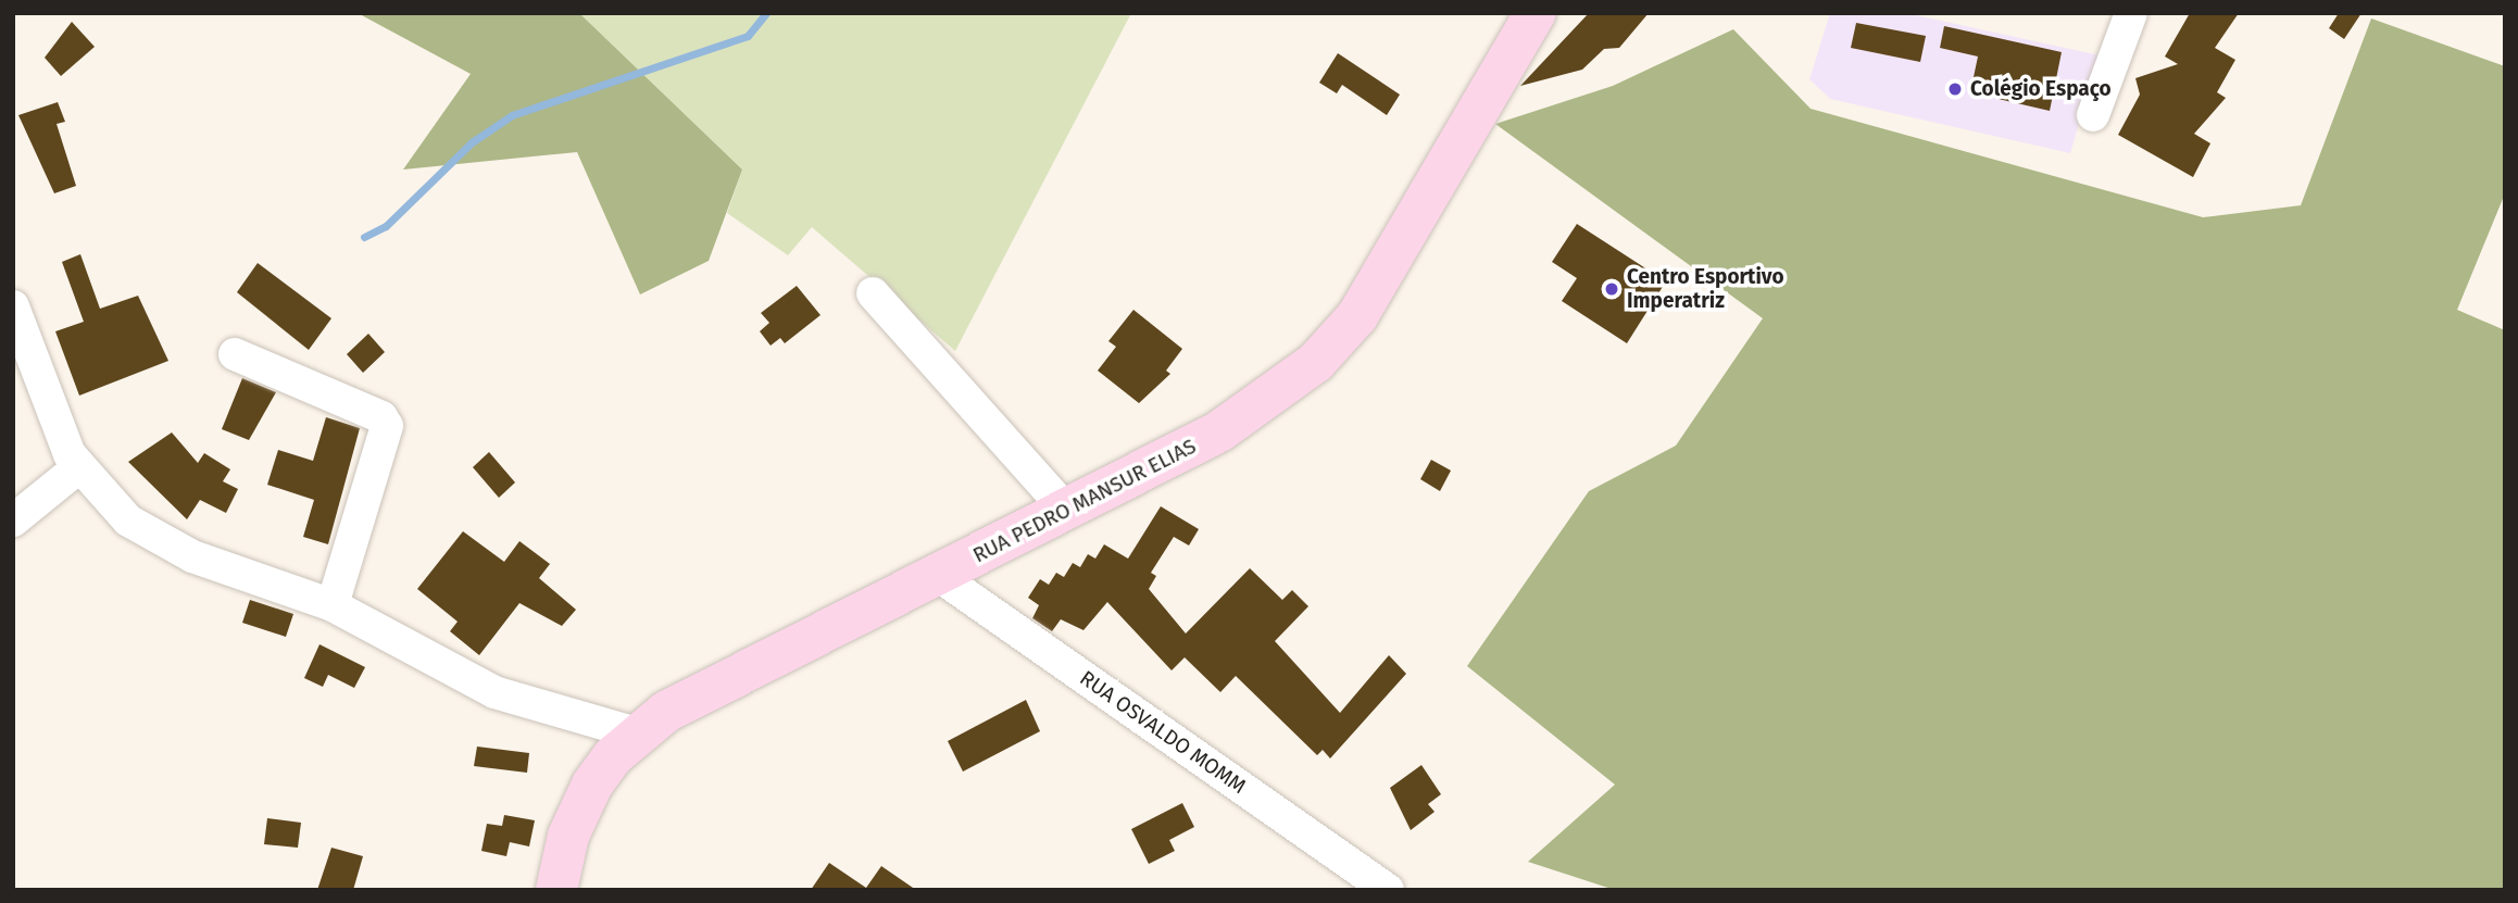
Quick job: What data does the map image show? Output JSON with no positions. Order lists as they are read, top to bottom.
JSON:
{
  "streets": {
    "main road": ["RUA PEDRO MANSUR ELIAS"],
    "street": ["RUA OSVALDO MOMM"]
  },
  "crossings": [
    ["RUA PEDRO MANSUR ELIAS", "RUA OSVALDO MOMM"]
  ],
  "places": ["Colégio Espaço", "Centro Esportivo Imperatriz"]
}
